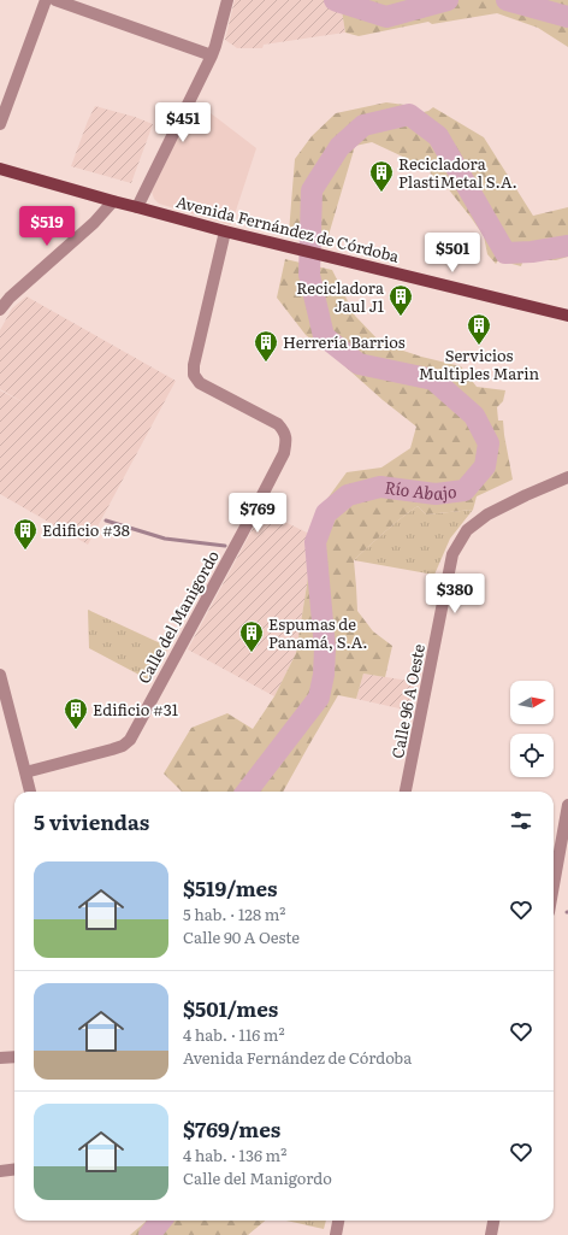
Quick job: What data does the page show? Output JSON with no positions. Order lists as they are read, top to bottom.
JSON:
{
  "streets": {
    "main road": ["Avenida Fernández de Córdoba"],
    "street": ["Calle del Manigordo", "Calle 96 A Oeste"]
  },
  "crossings": [
    ["Avenida Fernández de Córdoba", "Calle del Manigordo"]
  ],
  "water": ["Río Abajo"],
  "places": {
    "building": [
      "Recicladora PlastiMetal S.A.",
      "Recicladora Jaul J1",
      "Servicios Multiples Marin",
      "Herrería Barrios",
      "Edificio #38",
      "Espumas de Panamá, S.A.",
      "Edificio #31"
    ]
  },
  "north": "right",
  "page": {
    "price": [
      "$451",
      "$519",
      "$501",
      "$769",
      "$380"
    ],
    "heading": "5 viviendas",
    "list": [
      {
        "name": "$519/mes",
        "note": "5 hab. · 128 m² · Calle 90 A Oeste"
      },
      {
        "name": "$501/mes",
        "note": "4 hab. · 116 m² · Avenida Fernández de Córdoba"
      },
      {
        "name": "$769/mes",
        "note": "4 hab. · 136 m² · Calle del Manigordo"
      }
    ]
  }
}
